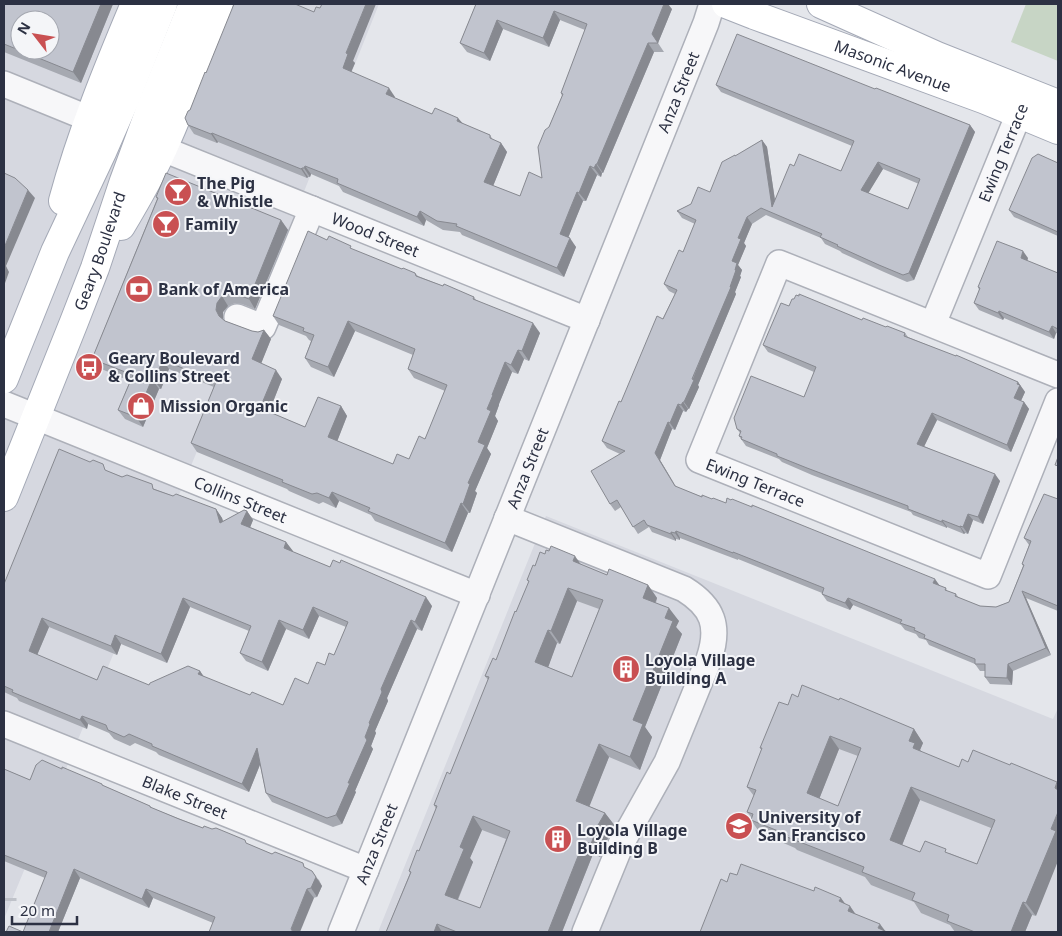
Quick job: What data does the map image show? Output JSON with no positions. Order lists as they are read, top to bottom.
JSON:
{
  "streets": {
    "main road": ["Masonic Avenue", "Geary Boulevard"],
    "street": [
      "Anza Street",
      "Ewing Terrace",
      "Wood Street",
      "Collins Street",
      "Blake Street"
    ]
  },
  "crossings": [
    ["Masonic Avenue", "Ewing Terrace"],
    ["Anza Street", "Wood Street"],
    ["Anza Street", "Collins Street"],
    ["Anza Street", "Blake Street"],
    ["Geary Boulevard", "Collins Street"]
  ],
  "places": {
    "bar": ["The Pig & Whistle", "Family"],
    "bank": ["Bank of America"],
    "bus stop": ["Geary Boulevard & Collins Street"],
    "shop": ["Mission Organic"],
    "building": ["Loyola Village Building A", "Loyola Village Building B"],
    "school or university": ["University of San Francisco"]
  },
  "scale_bar": "20 m",
  "north": "top left"
}
